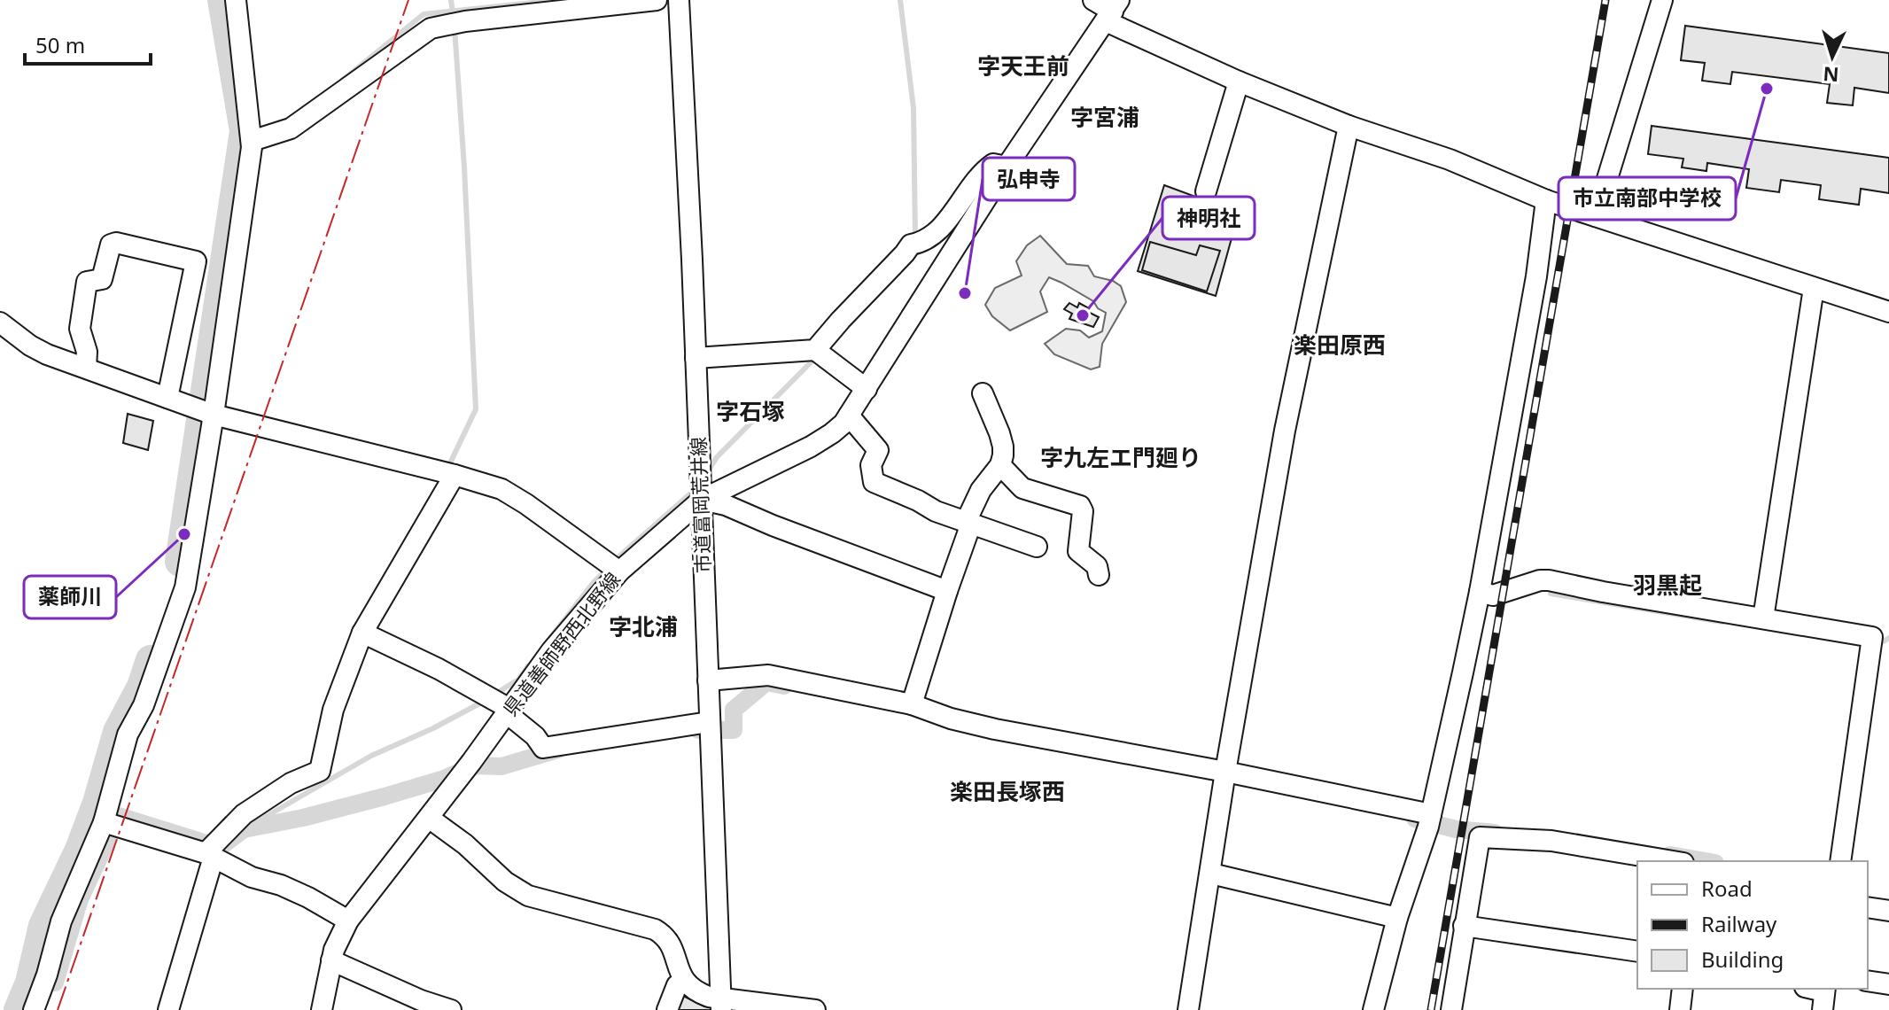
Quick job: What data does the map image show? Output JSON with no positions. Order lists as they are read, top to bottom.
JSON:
{
  "streets": {
    "street": ["市道富岡荒井線", "県道善師野西北野線"]
  },
  "crossings": [
    ["市道富岡荒井線", "県道善師野西北野線"]
  ],
  "districts": [
    "字天王前",
    "字宮浦",
    "楽田原西",
    "字石塚",
    "字九左エ門廻り",
    "羽黒起",
    "字北浦",
    "楽田長塚西"
  ],
  "places": [
    "市立南部中学校",
    "弘申寺",
    "神明社",
    "薬師川"
  ],
  "legend": ["Road", "Railway", "Building"],
  "scale_bar": "50 m",
  "north": "bottom"
}
